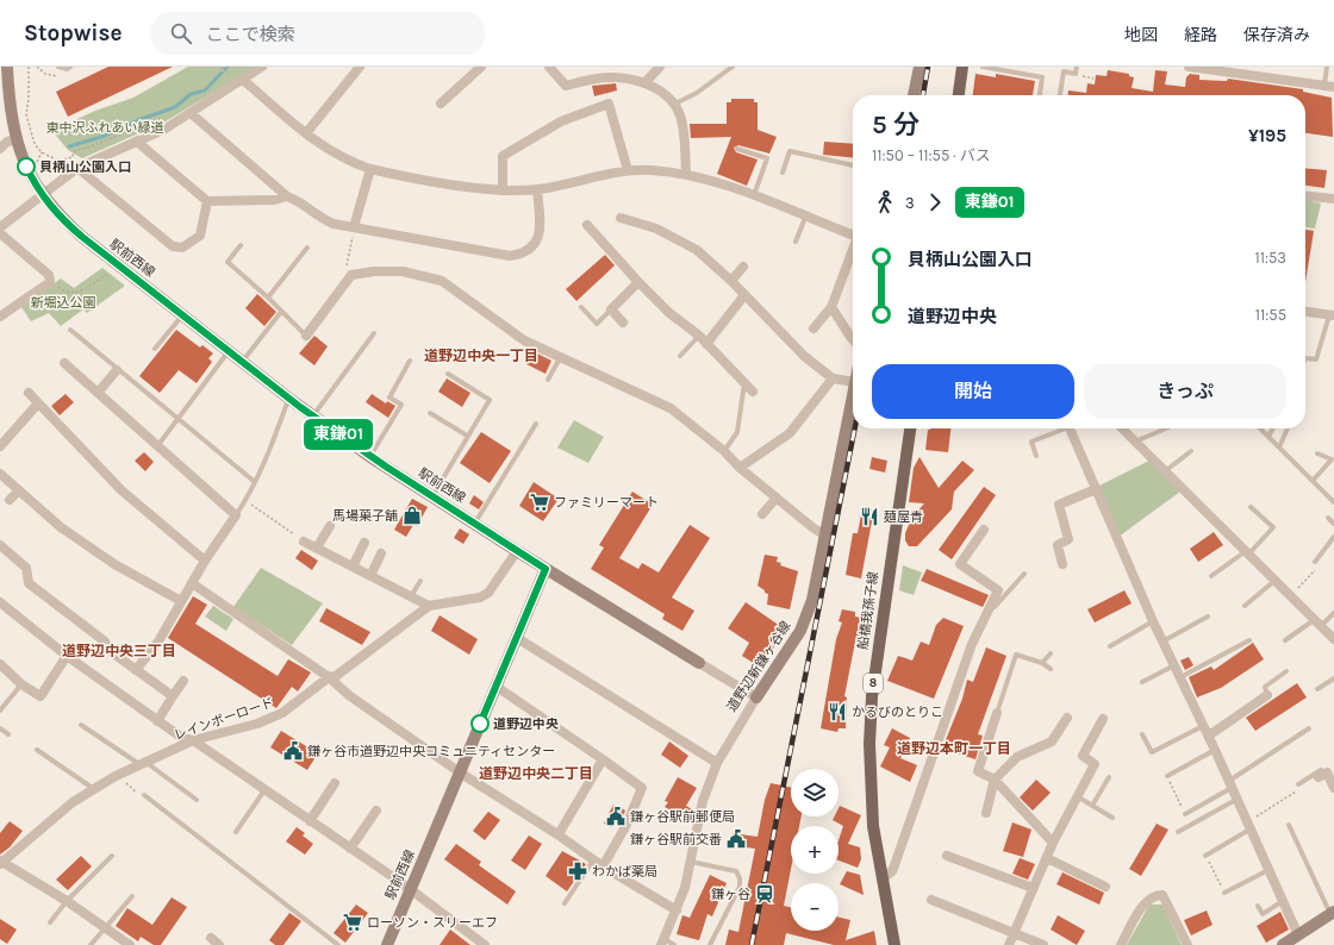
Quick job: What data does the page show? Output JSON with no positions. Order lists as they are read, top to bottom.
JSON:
{
  "streets": {
    "main road": ["船橋我孫子線", "8"],
    "street": ["駅前西線", "道野辺新鎌ヶ谷線", "レインボーロード"]
  },
  "crossings": [
    ["駅前西線", "レインボーロード"]
  ],
  "districts": [
    "道野辺中央一丁目",
    "道野辺中央三丁目",
    "道野辺本町一丁目",
    "道野辺中央二丁目"
  ],
  "parks": ["東中沢ふれあい緑道", "新堀込公園"],
  "places": {
    "other": ["貝柄山公園入口", "道野辺中央"],
    "supermarket": ["ファミリーマート", "ローソン・スリーエフ"],
    "shop": ["馬場菓子舗"],
    "restaurant": ["麺屋青", "かるびのとりこ"],
    "public building": ["鎌ヶ谷市道野辺中央コミュニティセンター", "鎌ヶ谷駅前郵便局", "鎌ヶ谷駅前交番"],
    "pharmacy": ["わかば薬局"],
    "station": ["鎌ヶ谷"]
  },
  "lines": ["bus line 東鎌01"],
  "page": {
    "header": "Stopwise",
    "search": "ここで検索",
    "nav": ["地図", "経路", "保存済み"],
    "on_map": "東鎌01",
    "heading": ["5 分", "11:50 – 11:55 · バス", "¥195"],
    "legs": ["3", "東鎌01"],
    "list": [
      {
        "name": "貝柄山公園入口",
        "value": "11:53"
      },
      {
        "name": "道野辺中央",
        "value": "11:55"
      }
    ],
    "buttons": ["開始", "きっぷ"],
    "map_buttons": ["+", "−"]
  }
}
